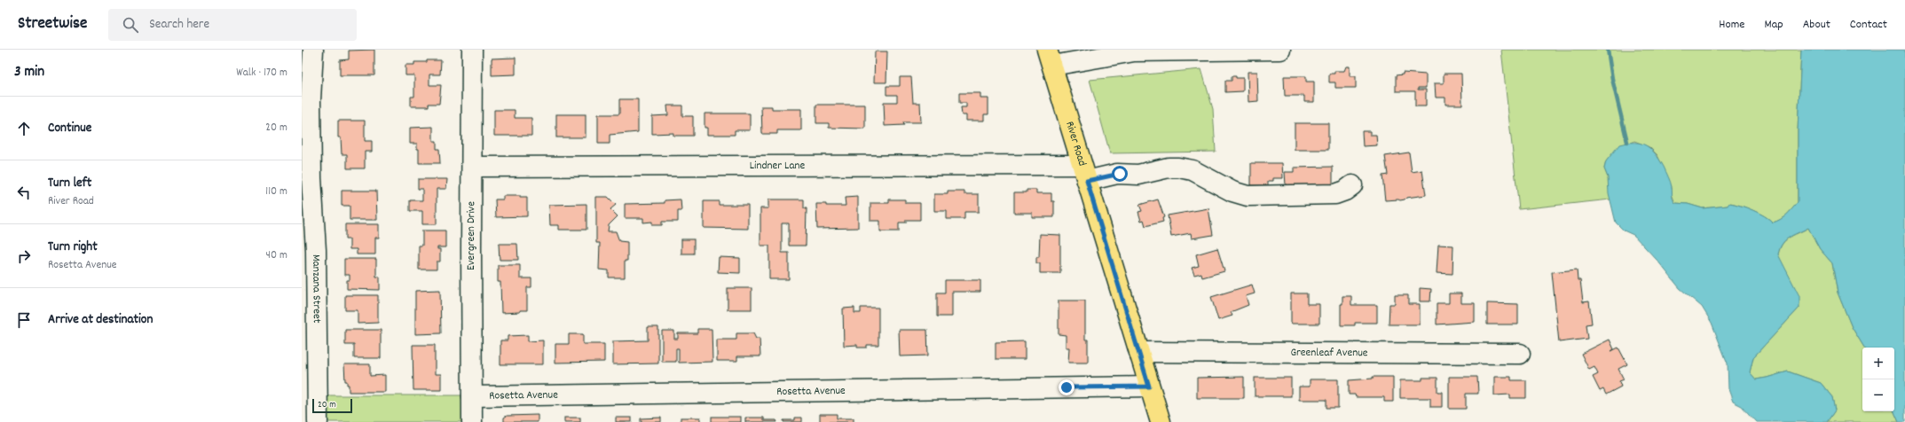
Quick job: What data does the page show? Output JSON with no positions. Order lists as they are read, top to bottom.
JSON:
{
  "streets": {
    "main road": ["River Road"],
    "street": [
      "Lindner Lane",
      "Evergreen Drive",
      "Manzana Street",
      "Greenleaf Avenue",
      "Rosetta Avenue"
    ]
  },
  "crossings": [
    ["River Road", "Lindner Lane"],
    ["River Road", "Greenleaf Avenue"],
    ["River Road", "Rosetta Avenue"],
    ["Lindner Lane", "Evergreen Drive"],
    ["Evergreen Drive", "Rosetta Avenue"]
  ],
  "scale_bar": "20 m",
  "page": {
    "header": "Streetwise",
    "search": "Search here",
    "nav": [
      "Home",
      "Map",
      "About",
      "Contact"
    ],
    "heading": ["3 min", "Walk · 170 m"],
    "list": [
      ["Continue", "20 m"],
      ["Turn left", "River Road", "110 m"],
      ["Turn right", "Rosetta Avenue", "40 m"],
      "Arrive at destination"
    ],
    "map_buttons": ["+", "−"],
    "scale": "20 m"
  }
}
